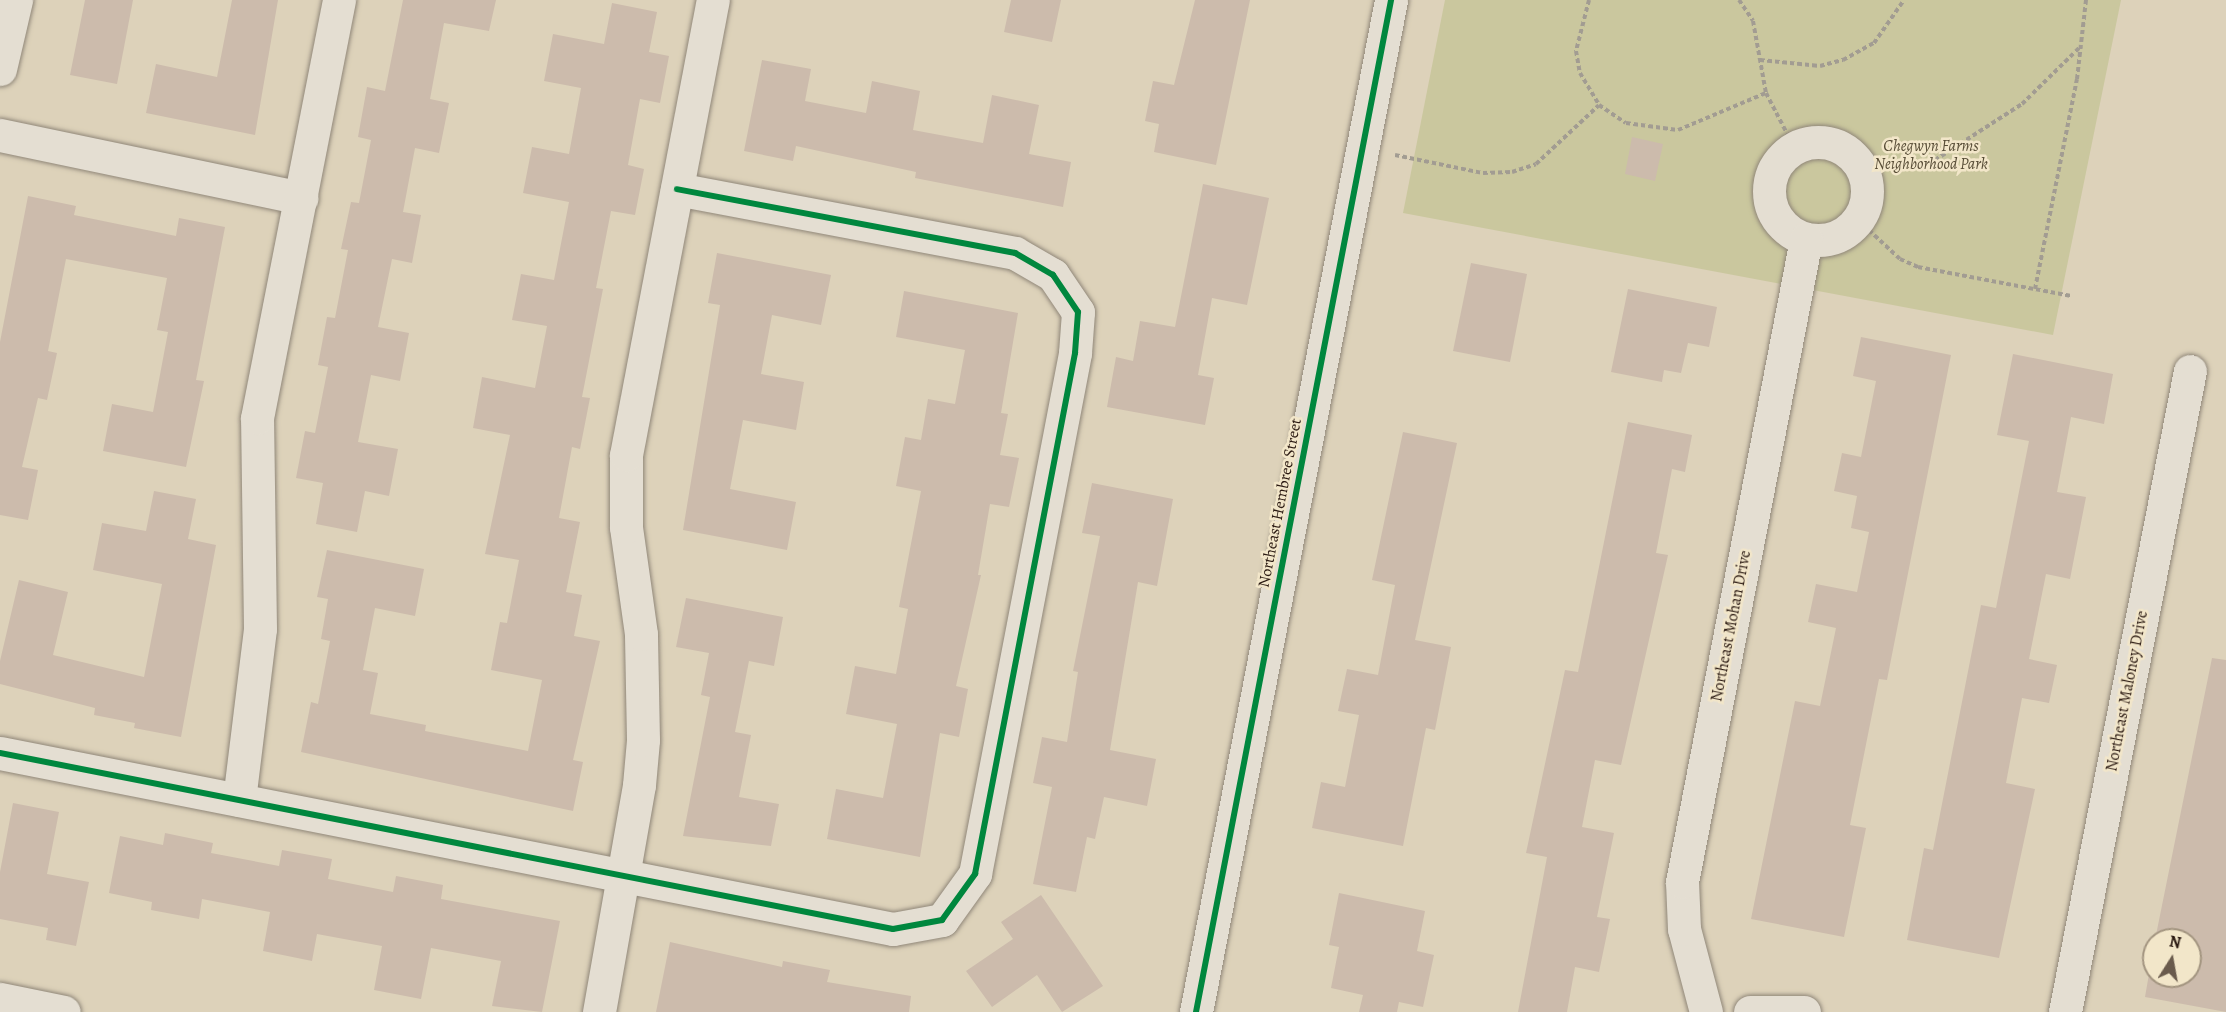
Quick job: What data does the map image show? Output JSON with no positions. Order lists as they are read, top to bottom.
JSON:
{
  "streets": {
    "street": ["Northeast Hembree Street", "Northeast Mohan Drive", "Northeast Maloney Drive"]
  },
  "parks": ["Chegwyn Farms Neighborhood Park"],
  "north": "top"
}
